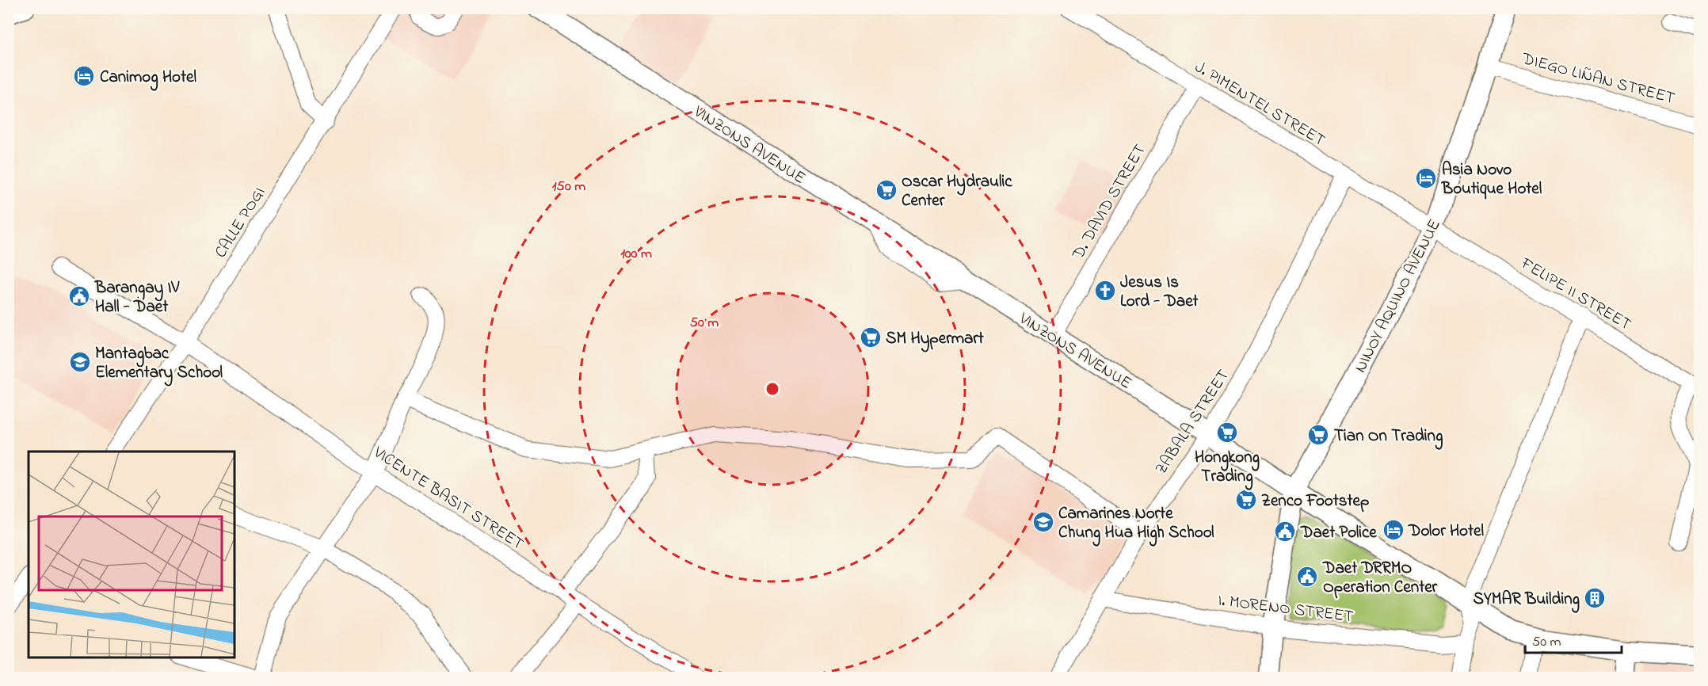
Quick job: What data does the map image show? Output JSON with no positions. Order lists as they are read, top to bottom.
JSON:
{
  "streets": {
    "main road": ["VINZONS AVENUE", "NINOY AQUINO AVENUE"],
    "street": [
      "DIEGO LIÑAN STREET",
      "J. PIMENTEL STREET",
      "D. DAVID STREET",
      "CALLE POGI",
      "FELIPE II STREET",
      "ZABALA STREET",
      "VICENTE BASIT STREET",
      "I. MORENO STREET"
    ]
  },
  "crossings": [
    ["DIEGO LIÑAN STREET", "NINOY AQUINO AVENUE"],
    ["J. PIMENTEL STREET", "D. DAVID STREET"],
    ["J. PIMENTEL STREET", "FELIPE II STREET"],
    ["J. PIMENTEL STREET", "NINOY AQUINO AVENUE"],
    ["J. PIMENTEL STREET", "ZABALA STREET"],
    ["VINZONS AVENUE", "D. DAVID STREET"],
    ["VINZONS AVENUE", "NINOY AQUINO AVENUE"],
    ["VINZONS AVENUE", "ZABALA STREET"],
    ["CALLE POGI", "VICENTE BASIT STREET"],
    ["FELIPE II STREET", "NINOY AQUINO AVENUE"],
    ["NINOY AQUINO AVENUE", "I. MORENO STREET"],
    ["ZABALA STREET", "I. MORENO STREET"]
  ],
  "places": {
    "hotel": ["Canimog Hotel", "Asia Novo Boutique Hotel", "Dolor Hotel"],
    "supermarket": [
      "Oscar Hydraulic Center",
      "SM Hypermart",
      "Hongkong Trading",
      "Tian On Trading",
      "Zenco Footstep"
    ],
    "church": ["Jesus Is Lord - Daet"],
    "public building": ["Barangay IV Hall - Daet", "Daet Police", "Daet DRRMO Operation Center"],
    "school or university": ["Mantagbac Elementary School", "Camarines Norte Chung Hua High School"],
    "building": ["SYMAR Building"]
  },
  "scale_bar": "50 m",
  "rings": ["150 m", "100 m", "50 m"]
}
